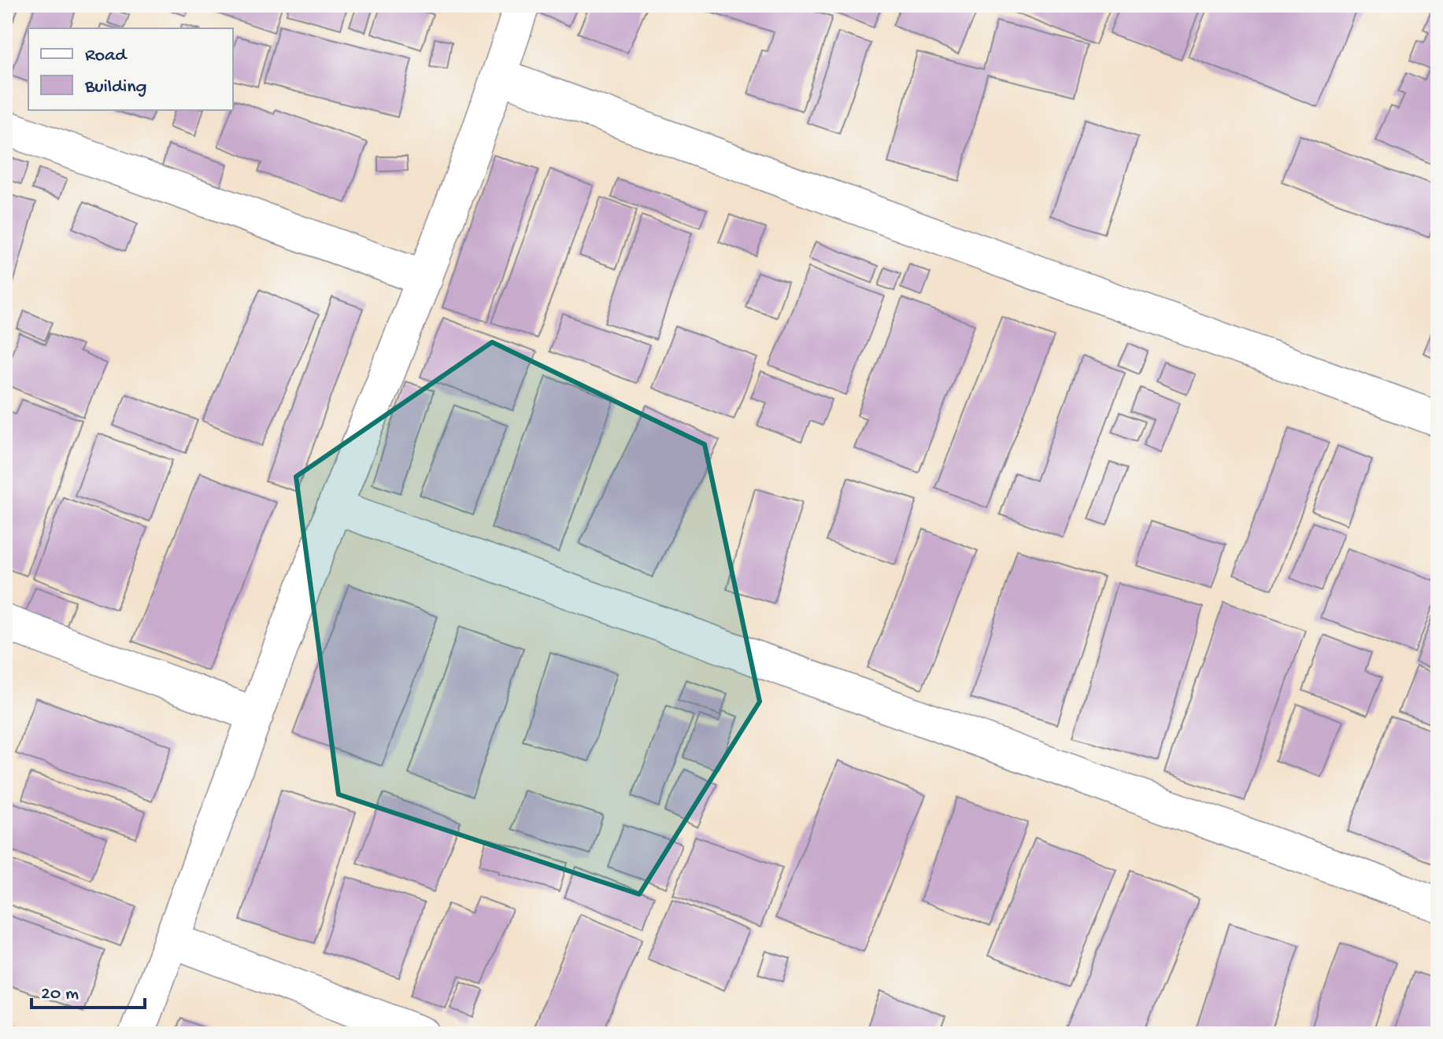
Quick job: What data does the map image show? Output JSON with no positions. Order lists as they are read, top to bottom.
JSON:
{
  "legend": ["Road", "Building"],
  "scale_bar": "20 m"
}
